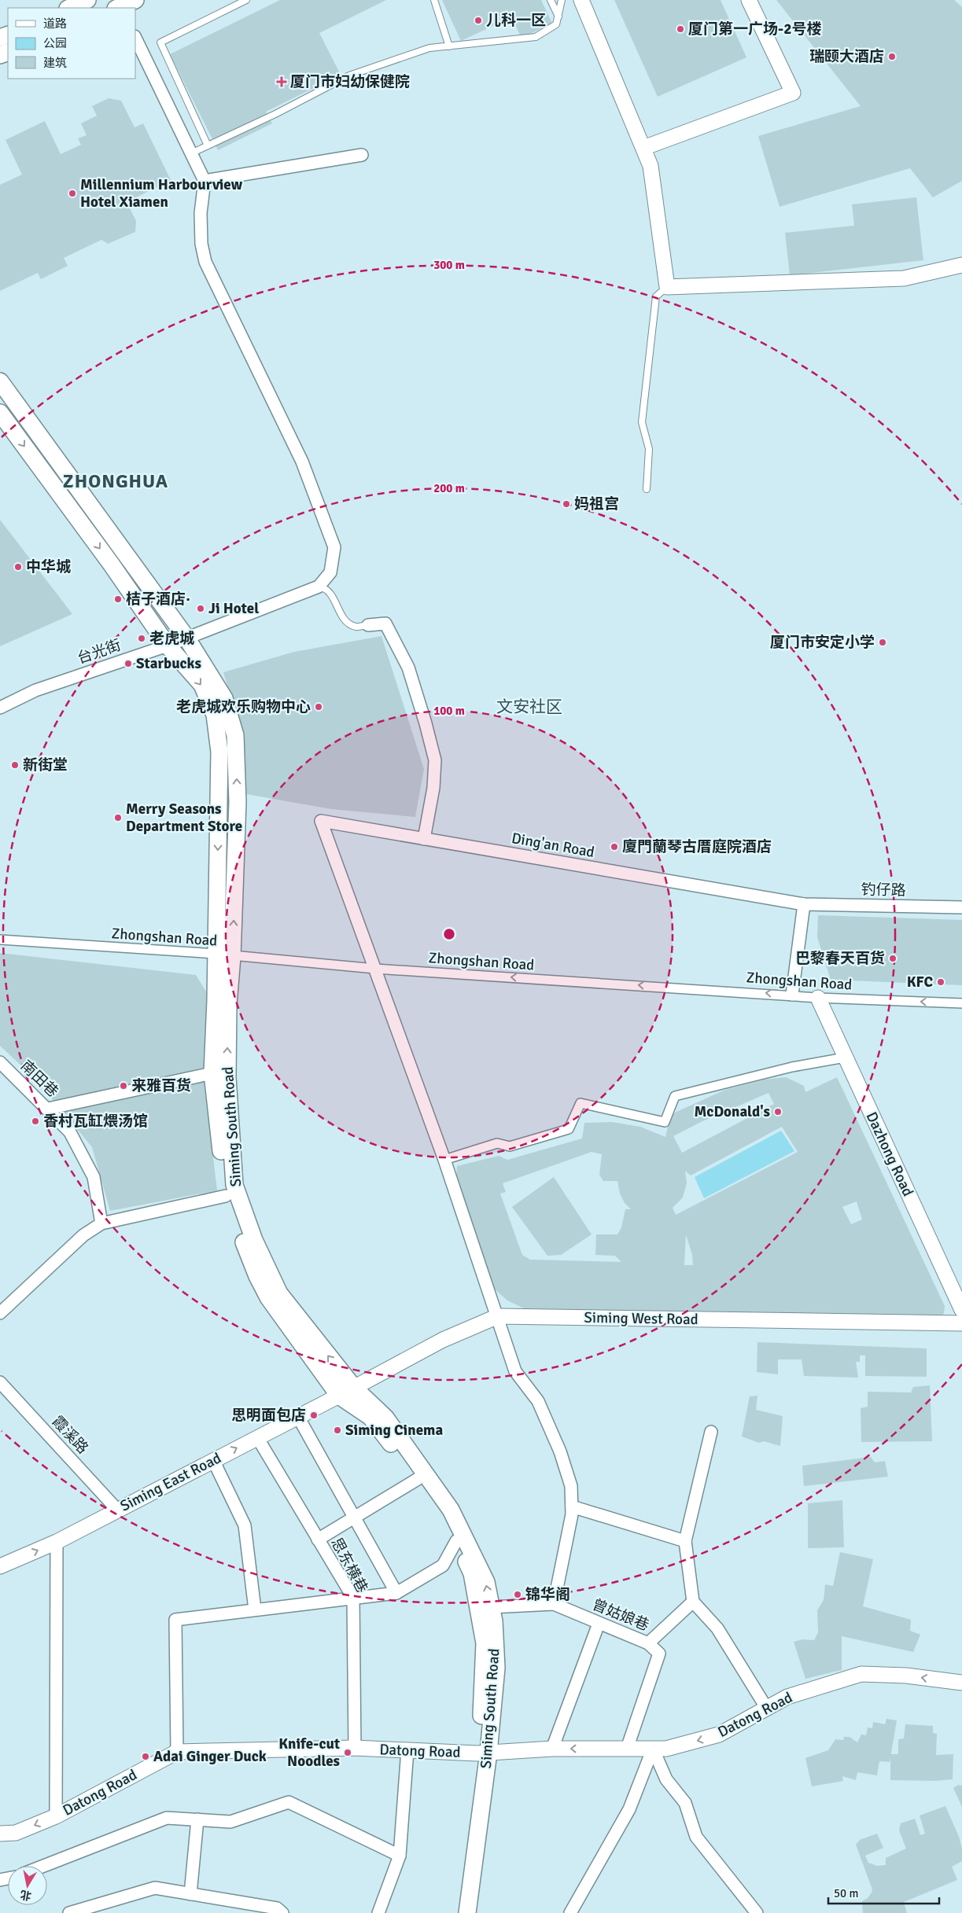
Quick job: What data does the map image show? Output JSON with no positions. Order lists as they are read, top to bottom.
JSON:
{
  "streets": {
    "main road": ["Siming South Road"],
    "street": [
      "台光街",
      "Ding'an Road",
      "钓仔路",
      "Zhongshan Road",
      "南田巷",
      "Dazhong Road",
      "Siming West Road",
      "霞溪路",
      "Siming East Road",
      "思东横巷",
      "曾姑娘巷",
      "Datong Road"
    ]
  },
  "crossings": [
    ["台光街", "Siming South Road"],
    ["Ding'an Road", "钓仔路"],
    ["Ding'an Road", "Zhongshan Road"],
    ["Zhongshan Road", "Siming South Road"],
    ["Zhongshan Road", "Dazhong Road"],
    ["Siming South Road", "Siming West Road"],
    ["Siming South Road", "Siming East Road"],
    ["Siming South Road", "曾姑娘巷"],
    ["Siming South Road", "Datong Road"],
    ["Siming West Road", "Siming East Road"],
    ["霞溪路", "Siming East Road"],
    ["Siming East Road", "思东横巷"],
    ["思东横巷", "Datong Road"],
    ["曾姑娘巷", "Datong Road"]
  ],
  "one_way": ["Zhongshan Road", "Datong Road"],
  "districts": ["ZHONGHUA", "文安社区"],
  "places": {
    "other": [
      "儿科一区",
      "厦门第一广场-2号楼",
      "瑞颐大酒店",
      "Millennium Harbourview Hotel Xiamen",
      "妈祖宫",
      "中华城",
      "桔子酒店·",
      "Ji Hotel",
      "老虎城",
      "厦门市安定小学",
      "Starbucks",
      "老虎城欢乐购物中心",
      "新街堂",
      "Merry Seasons Department Store",
      "廈門蘭琴古厝庭院酒店",
      "巴黎春天百货",
      "KFC",
      "来雅百货",
      "McDonald's",
      "香村瓦缸煨汤馆",
      "思明面包店",
      "Siming Cinema",
      "锦华阁",
      "Knife-cut Noodles",
      "Adai Ginger Duck"
    ],
    "health": ["厦门市妇幼保健院"]
  },
  "legend": ["道路", "公园", "建筑"],
  "scale_bar": "50 m",
  "north": "bottom",
  "rings": ["300 m", "200 m", "100 m"]
}
